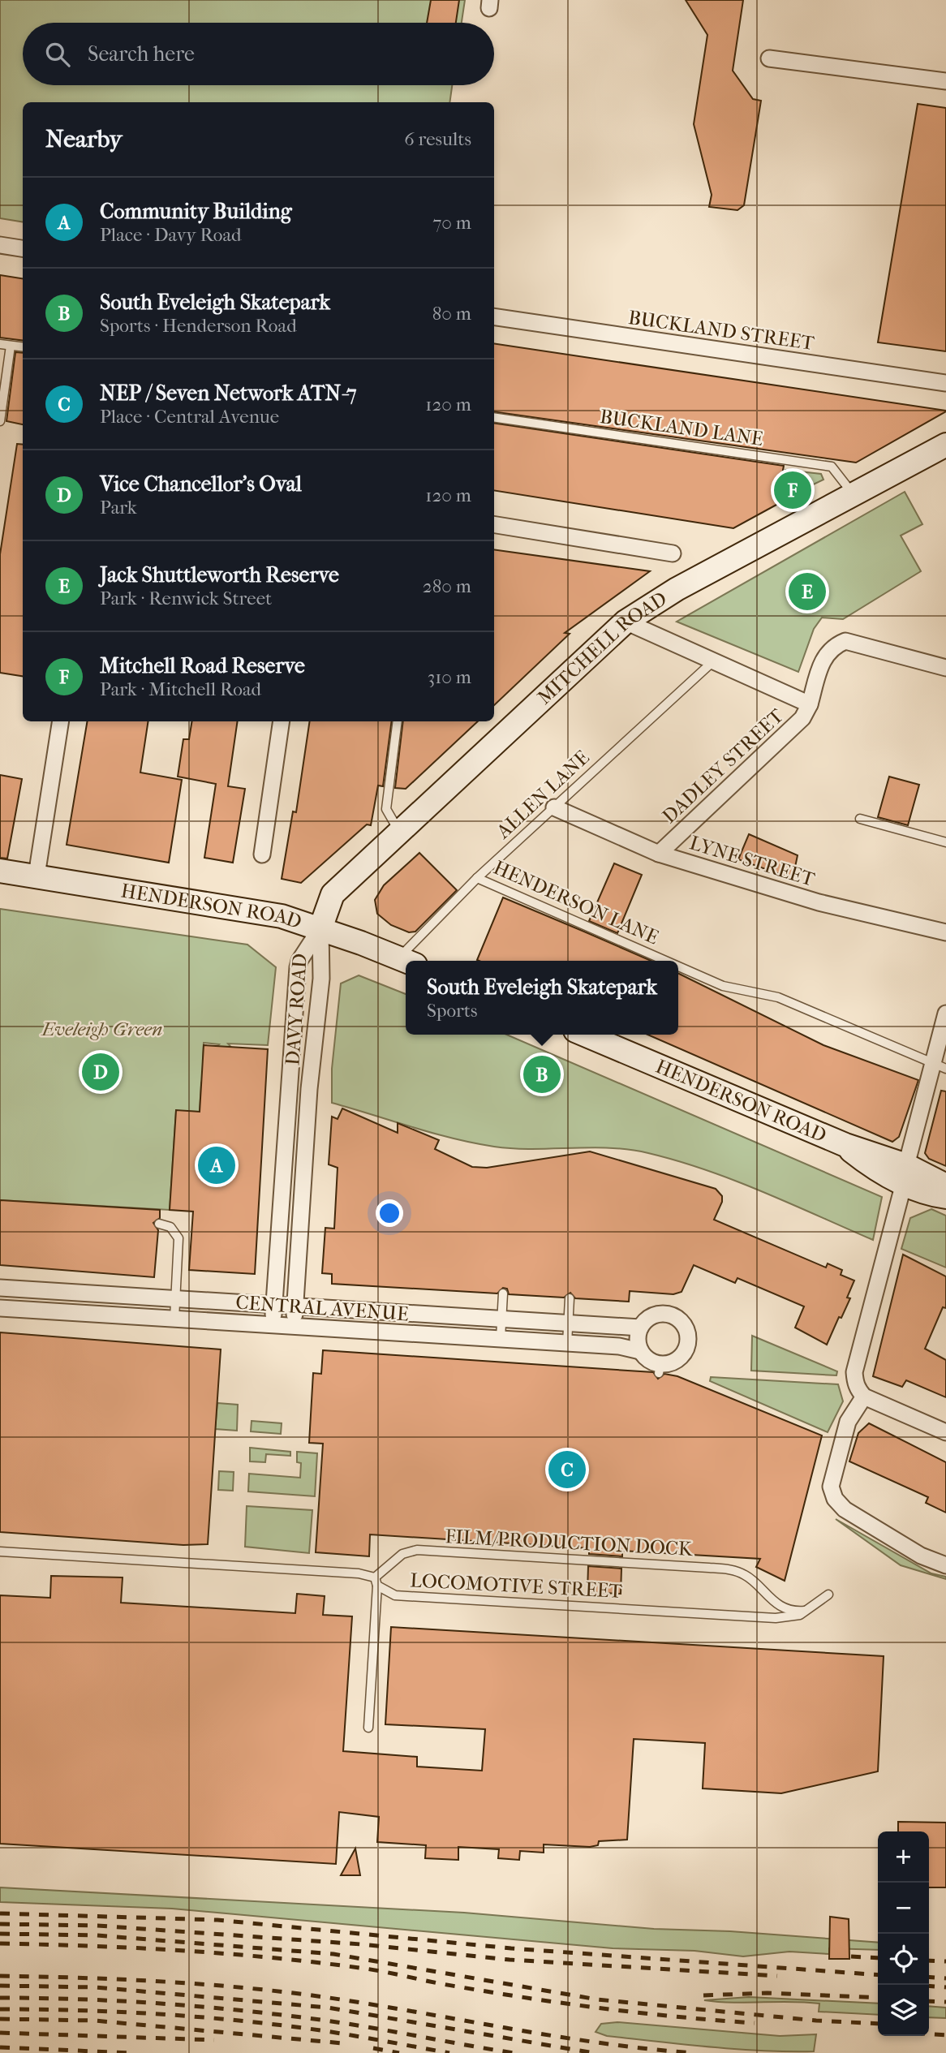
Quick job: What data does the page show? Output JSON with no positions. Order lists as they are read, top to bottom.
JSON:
{
  "streets": {
    "main road": ["MITCHELL ROAD", "HENDERSON ROAD"],
    "street": [
      "BUCKLAND STREET",
      "DADLEY STREET",
      "LYNE STREET",
      "DAVY ROAD",
      "CENTRAL AVENUE"
    ],
    "lane": [
      "BUCKLAND LANE",
      "ALLEN LANE",
      "HENDERSON LANE",
      "FILM/PRODUCTION DOCK",
      "LOCOMOTIVE STREET"
    ]
  },
  "crossings": [
    ["BUCKLAND LANE", "MITCHELL ROAD"],
    ["MITCHELL ROAD", "HENDERSON ROAD"],
    ["MITCHELL ROAD", "DAVY ROAD"],
    ["DADLEY STREET", "LYNE STREET"],
    ["ALLEN LANE", "LYNE STREET"],
    ["ALLEN LANE", "HENDERSON LANE"],
    ["HENDERSON ROAD", "DAVY ROAD"],
    ["DAVY ROAD", "CENTRAL AVENUE"],
    ["FILM/PRODUCTION DOCK", "LOCOMOTIVE STREET"]
  ],
  "parks": ["Eveleigh Green"],
  "page": {
    "search": "Search here",
    "heading": ["Nearby", "6 results"],
    "list": [
      {
        "mark": "A",
        "name": "Community Building",
        "note": "Place · Davy Road",
        "value": "70 m"
      },
      {
        "mark": "B",
        "name": "South Eveleigh Skatepark",
        "note": "Sports · Henderson Road",
        "value": "80 m"
      },
      {
        "mark": "C",
        "name": "NEP / Seven Network ATN-7",
        "note": "Place · Central Avenue",
        "value": "120 m"
      },
      {
        "mark": "D",
        "name": "Vice Chancellor's Oval",
        "note": "Park",
        "value": "120 m"
      },
      {
        "mark": "E",
        "name": "Jack Shuttleworth Reserve",
        "note": "Park · Renwick Street",
        "value": "280 m"
      },
      {
        "mark": "F",
        "name": "Mitchell Road Reserve",
        "note": "Park · Mitchell Road",
        "value": "310 m"
      }
    ],
    "pins": [
      "F",
      "E",
      "D",
      "B",
      "A",
      "C"
    ],
    "popup": ["South Eveleigh Skatepark", "Sports"],
    "map_buttons": ["+", "−"]
  }
}
